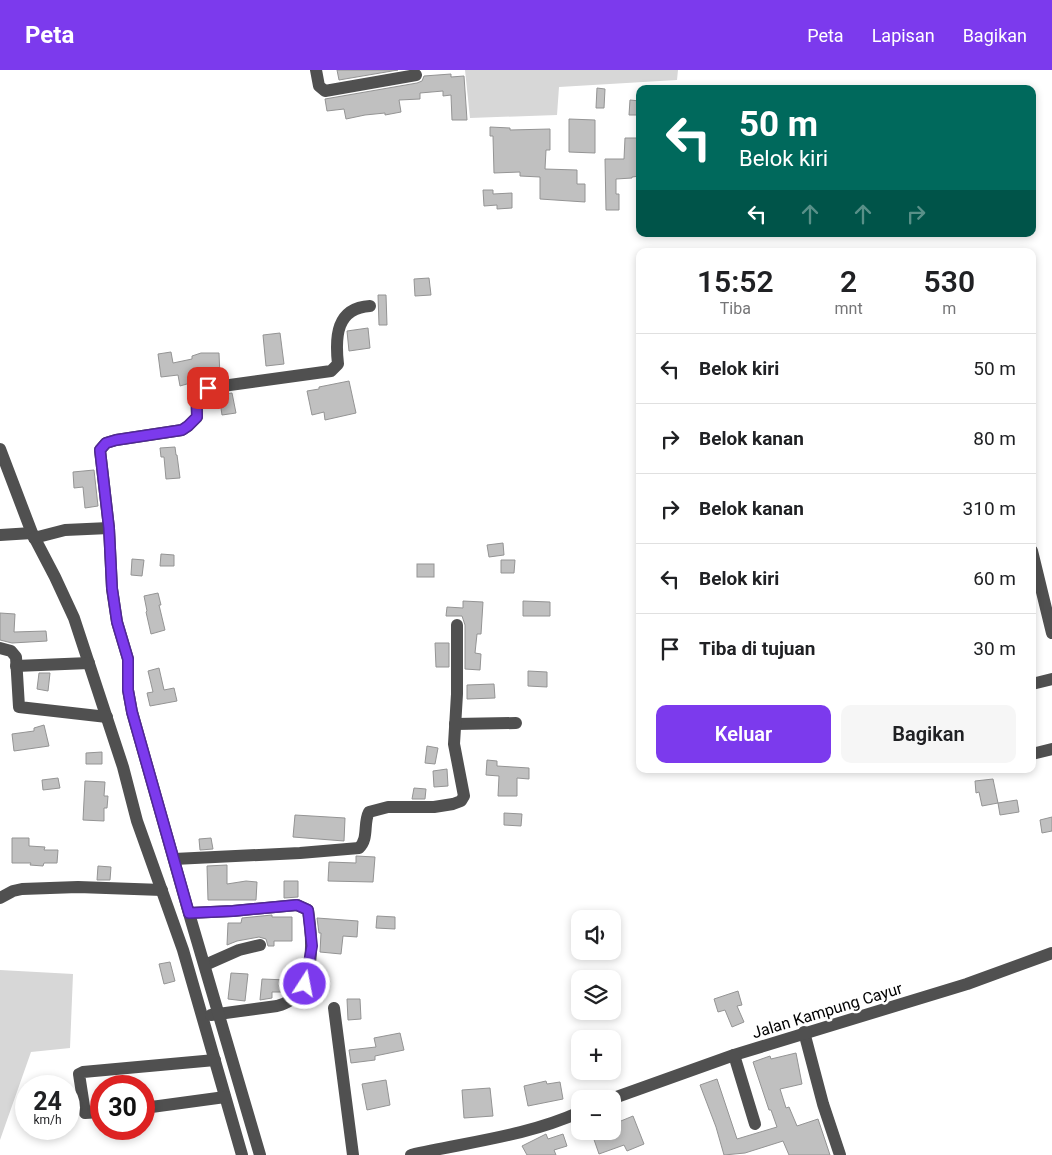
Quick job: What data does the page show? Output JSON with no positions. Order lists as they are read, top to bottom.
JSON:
{
  "streets": {
    "street": ["Jalan Kampung Cayur"]
  },
  "page": {
    "header": "Peta",
    "nav": ["Peta", "Lapisan", "Bagikan"],
    "turn": ["50 m", "Belok kiri"],
    "eta": [
      "15:52",
      "Tiba",
      "2",
      "mnt",
      "530",
      "m"
    ],
    "list": [
      {
        "name": "Belok kiri",
        "value": "50 m"
      },
      {
        "name": "Belok kanan",
        "value": "80 m"
      },
      {
        "name": "Belok kanan",
        "value": "310 m"
      },
      {
        "name": "Belok kiri",
        "value": "60 m"
      },
      {
        "name": "Tiba di tujuan",
        "value": "30 m"
      }
    ],
    "buttons": ["Keluar", "Bagikan"],
    "map_buttons": ["+", "−"],
    "speed": "24 km/h",
    "limit": "30"
  }
}
